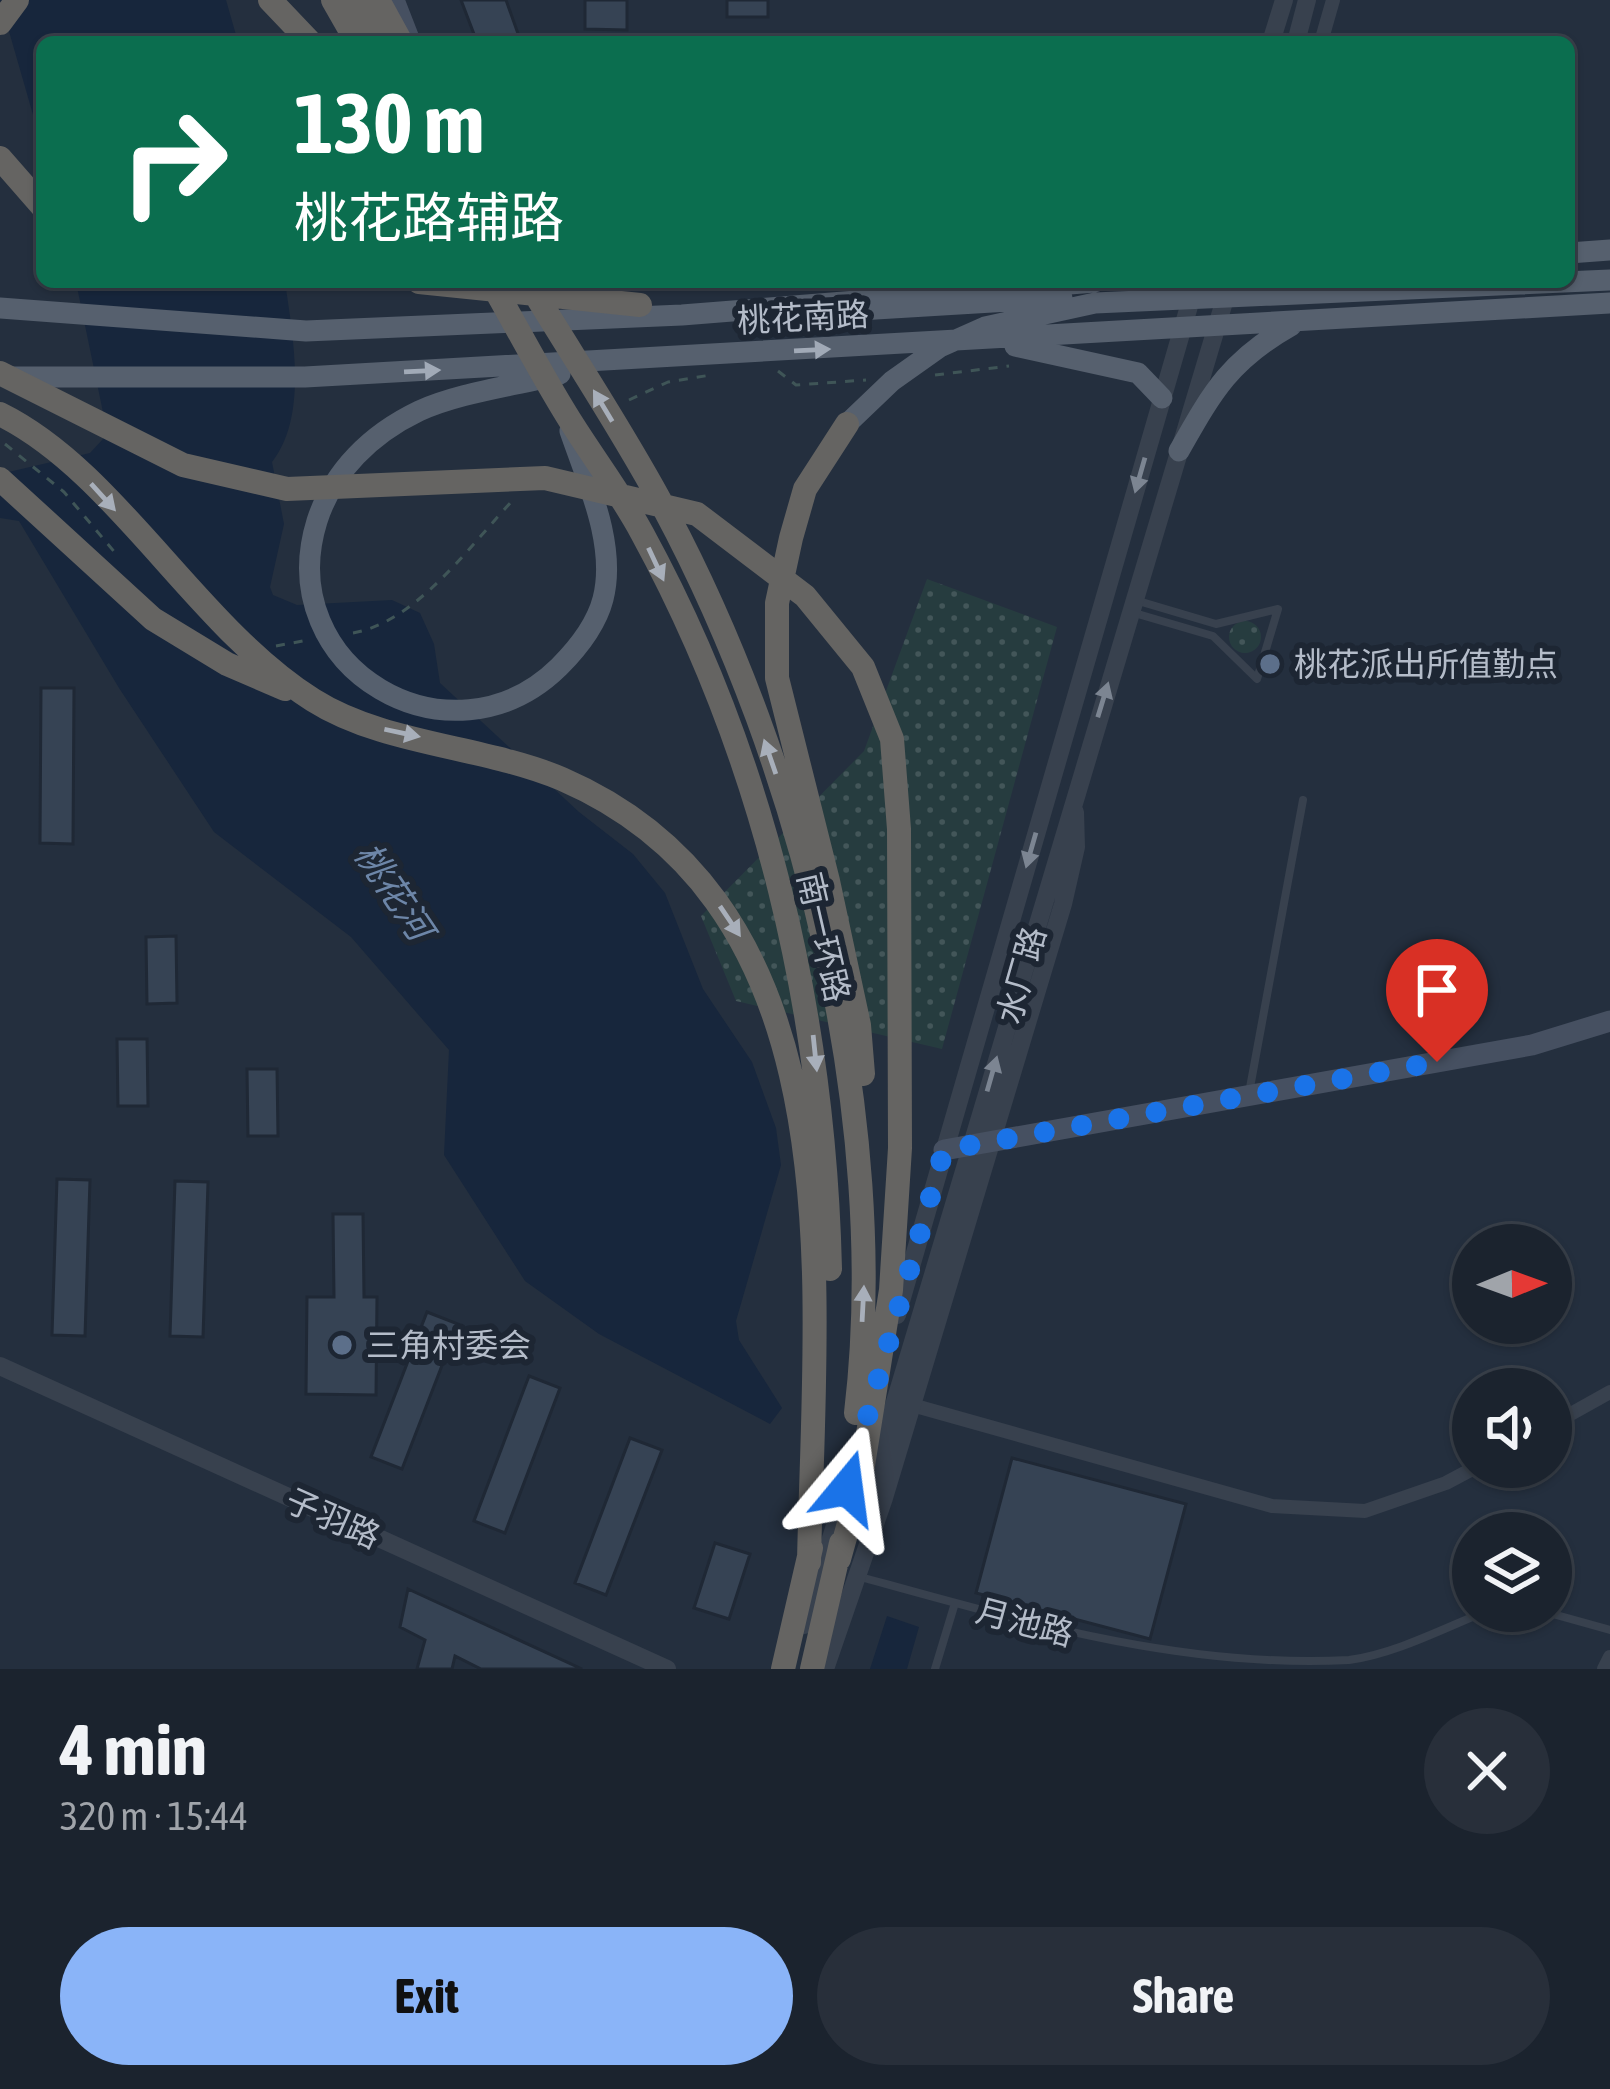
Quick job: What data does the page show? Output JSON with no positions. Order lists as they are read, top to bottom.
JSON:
{
  "streets": {
    "highway": ["南一环路"],
    "main road": ["桃花南路"],
    "street": ["水厂路", "子羽路"],
    "lane": ["月池路"]
  },
  "crossings": [
    ["桃花南路", "水厂路"],
    ["南一环路", "水厂路"],
    ["南一环路", "月池路"],
    ["水厂路", "月池路"]
  ],
  "water": ["桃花河"],
  "places": ["桃花派出所值勤点", "三角村委会"],
  "north": "right",
  "page": {
    "turn": ["130 m", "桃花路辅路"],
    "heading": ["4 min", "320 m · 15:44"],
    "buttons": ["Exit", "Share"]
  }
}
